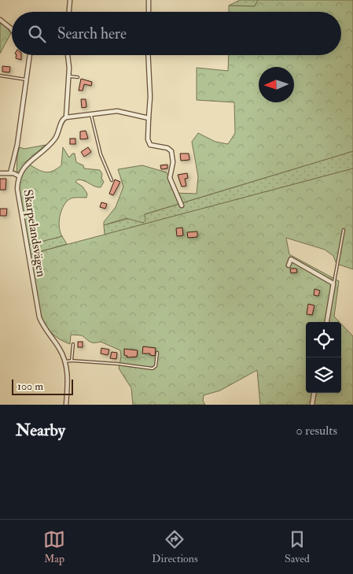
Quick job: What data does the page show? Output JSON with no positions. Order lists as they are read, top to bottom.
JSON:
{
  "streets": {
    "street": ["Skarpelandsvägen"]
  },
  "scale_bar": "100 m",
  "north": "left",
  "page": {
    "search": "Search here",
    "scale": "100 m",
    "heading": ["Nearby", "0 results"],
    "nav": ["Map", "Directions", "Saved"]
  }
}
